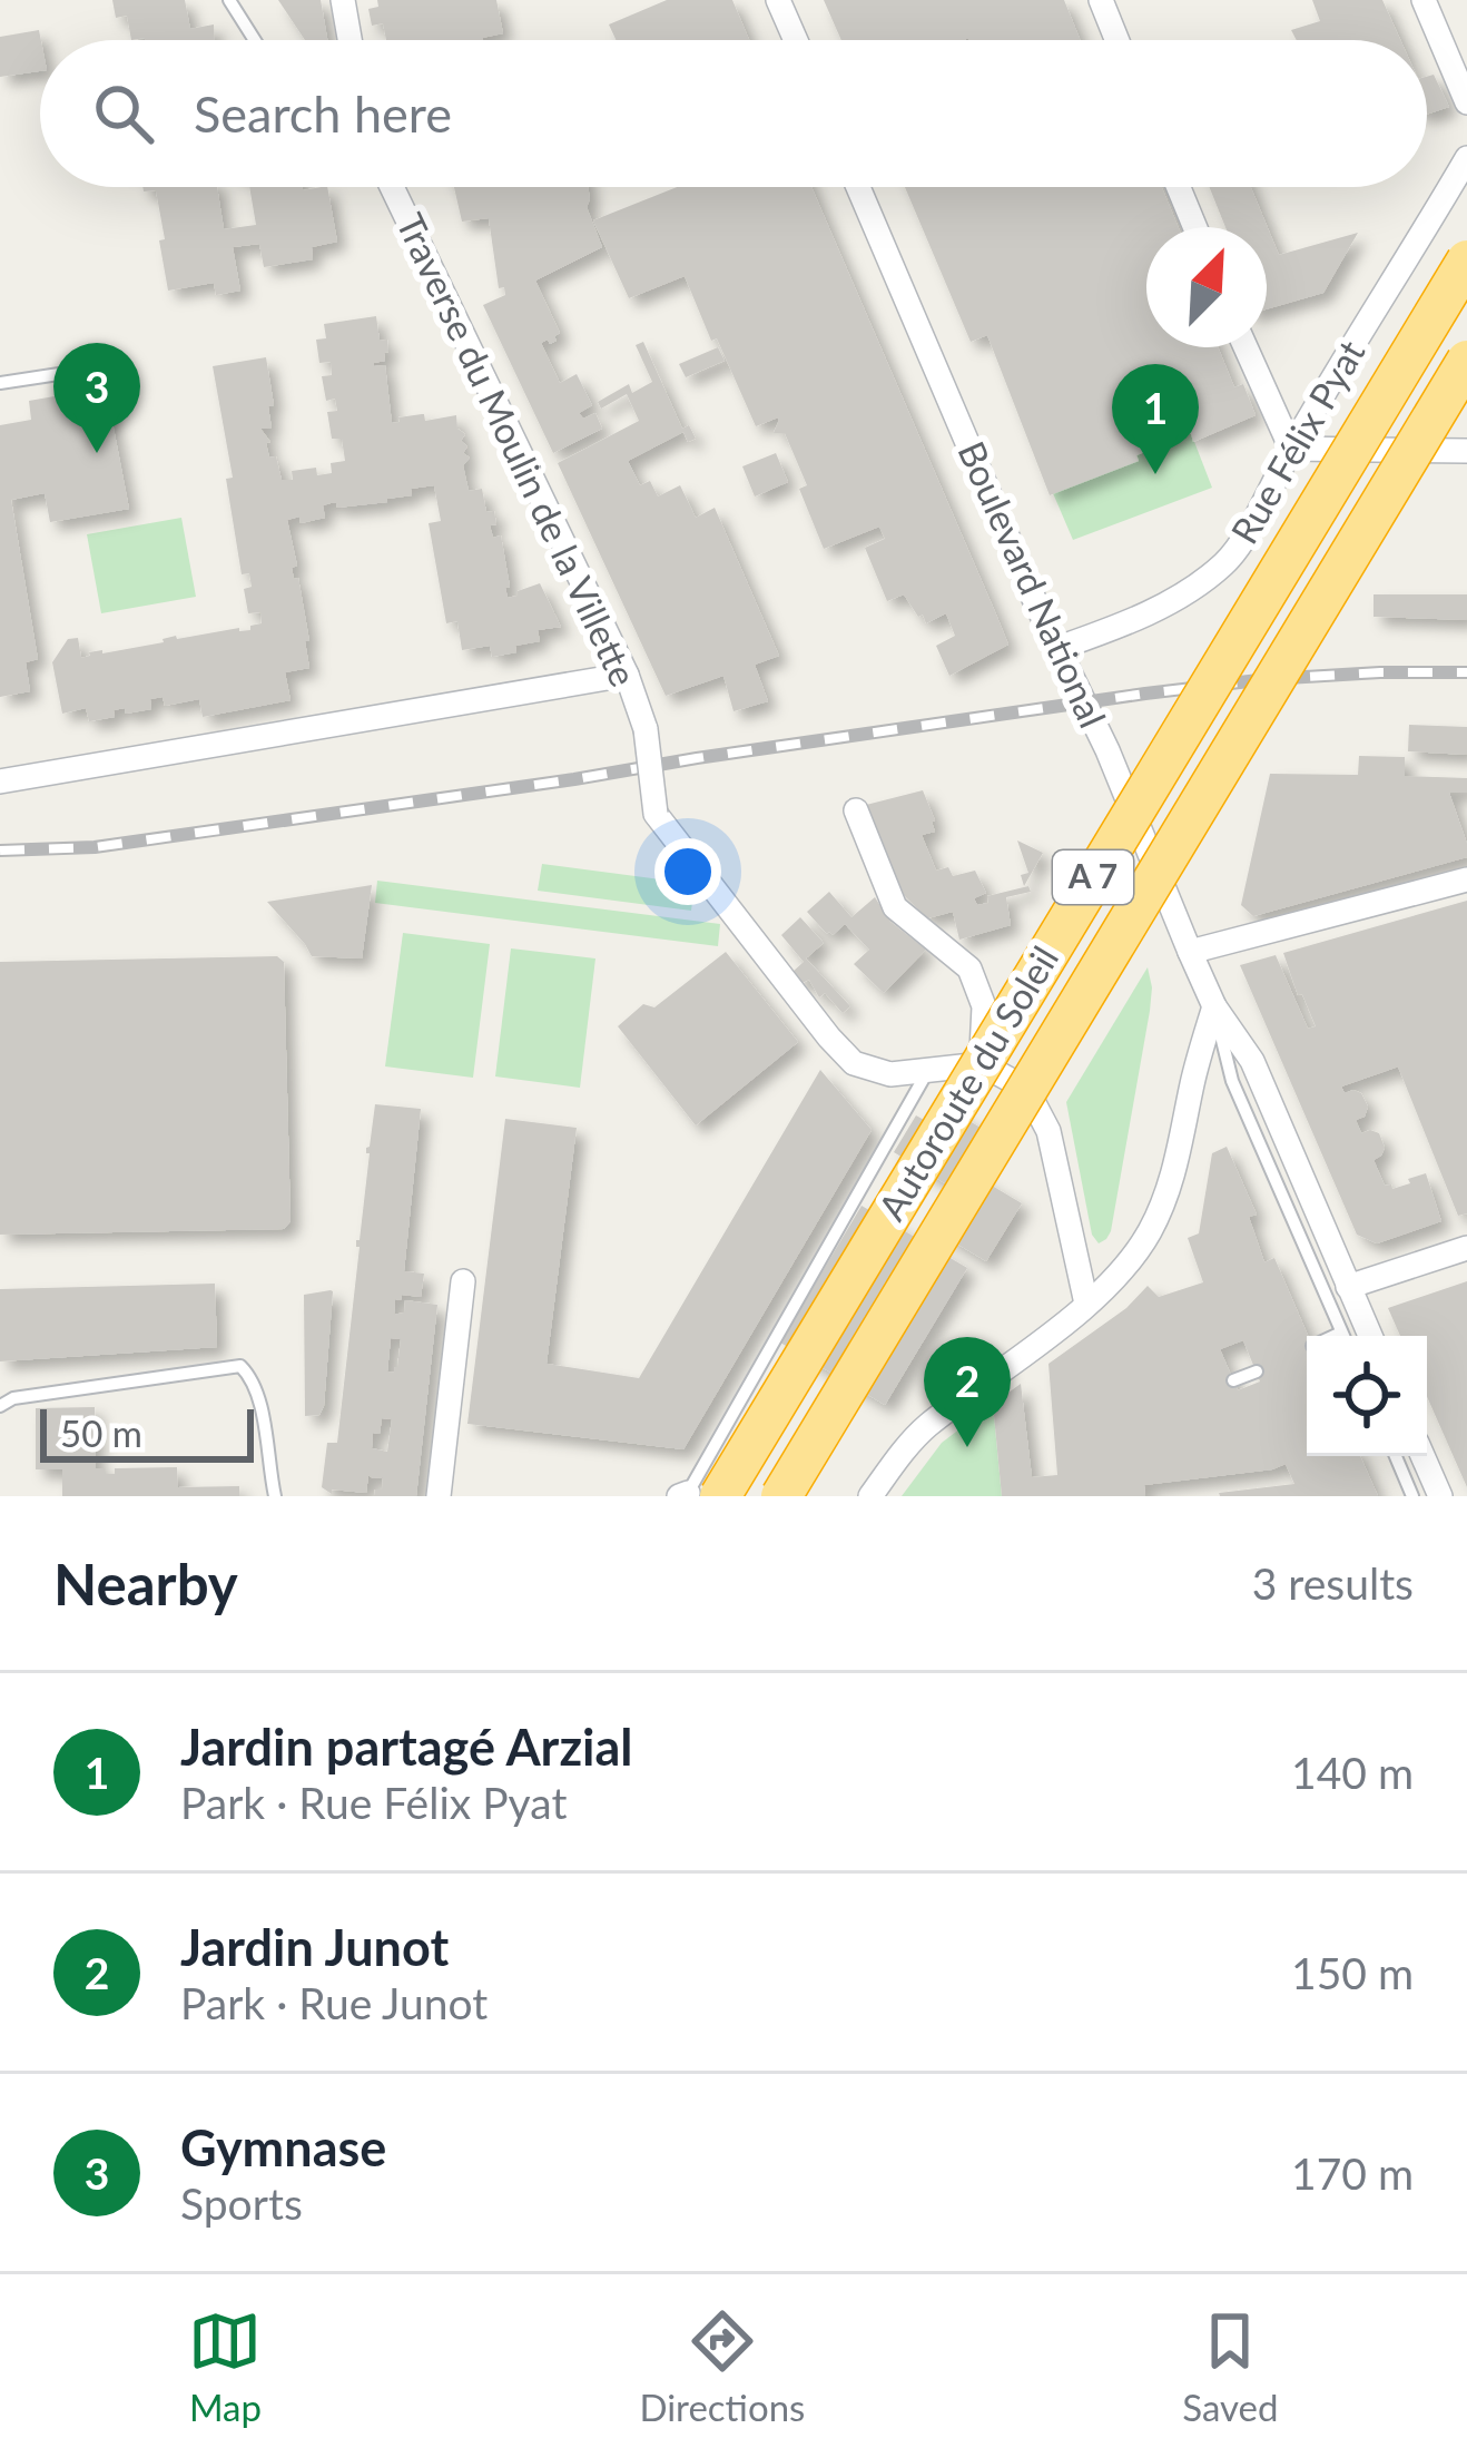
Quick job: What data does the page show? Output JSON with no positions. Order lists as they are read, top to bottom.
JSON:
{
  "streets": {
    "highway": ["A 7", "Autoroute du Soleil"],
    "street": ["Rue Félix Pyat", "Traverse du Moulin de la Villette", "Boulevard National"]
  },
  "crossings": [
    ["Rue Félix Pyat", "Boulevard National"]
  ],
  "scale_bar": "50 m",
  "north": "top right",
  "page": {
    "search": "Search here",
    "pins": ["3", "1", "2"],
    "scale": "50 m",
    "heading": ["Nearby", "3 results"],
    "list": [
      {
        "mark": "1",
        "name": "Jardin partagé Arzial",
        "note": "Park · Rue Félix Pyat",
        "value": "140 m"
      },
      {
        "mark": "2",
        "name": "Jardin Junot",
        "note": "Park · Rue Junot",
        "value": "150 m"
      },
      {
        "mark": "3",
        "name": "Gymnase",
        "note": "Sports",
        "value": "170 m"
      }
    ],
    "nav": ["Map", "Directions", "Saved"]
  }
}
